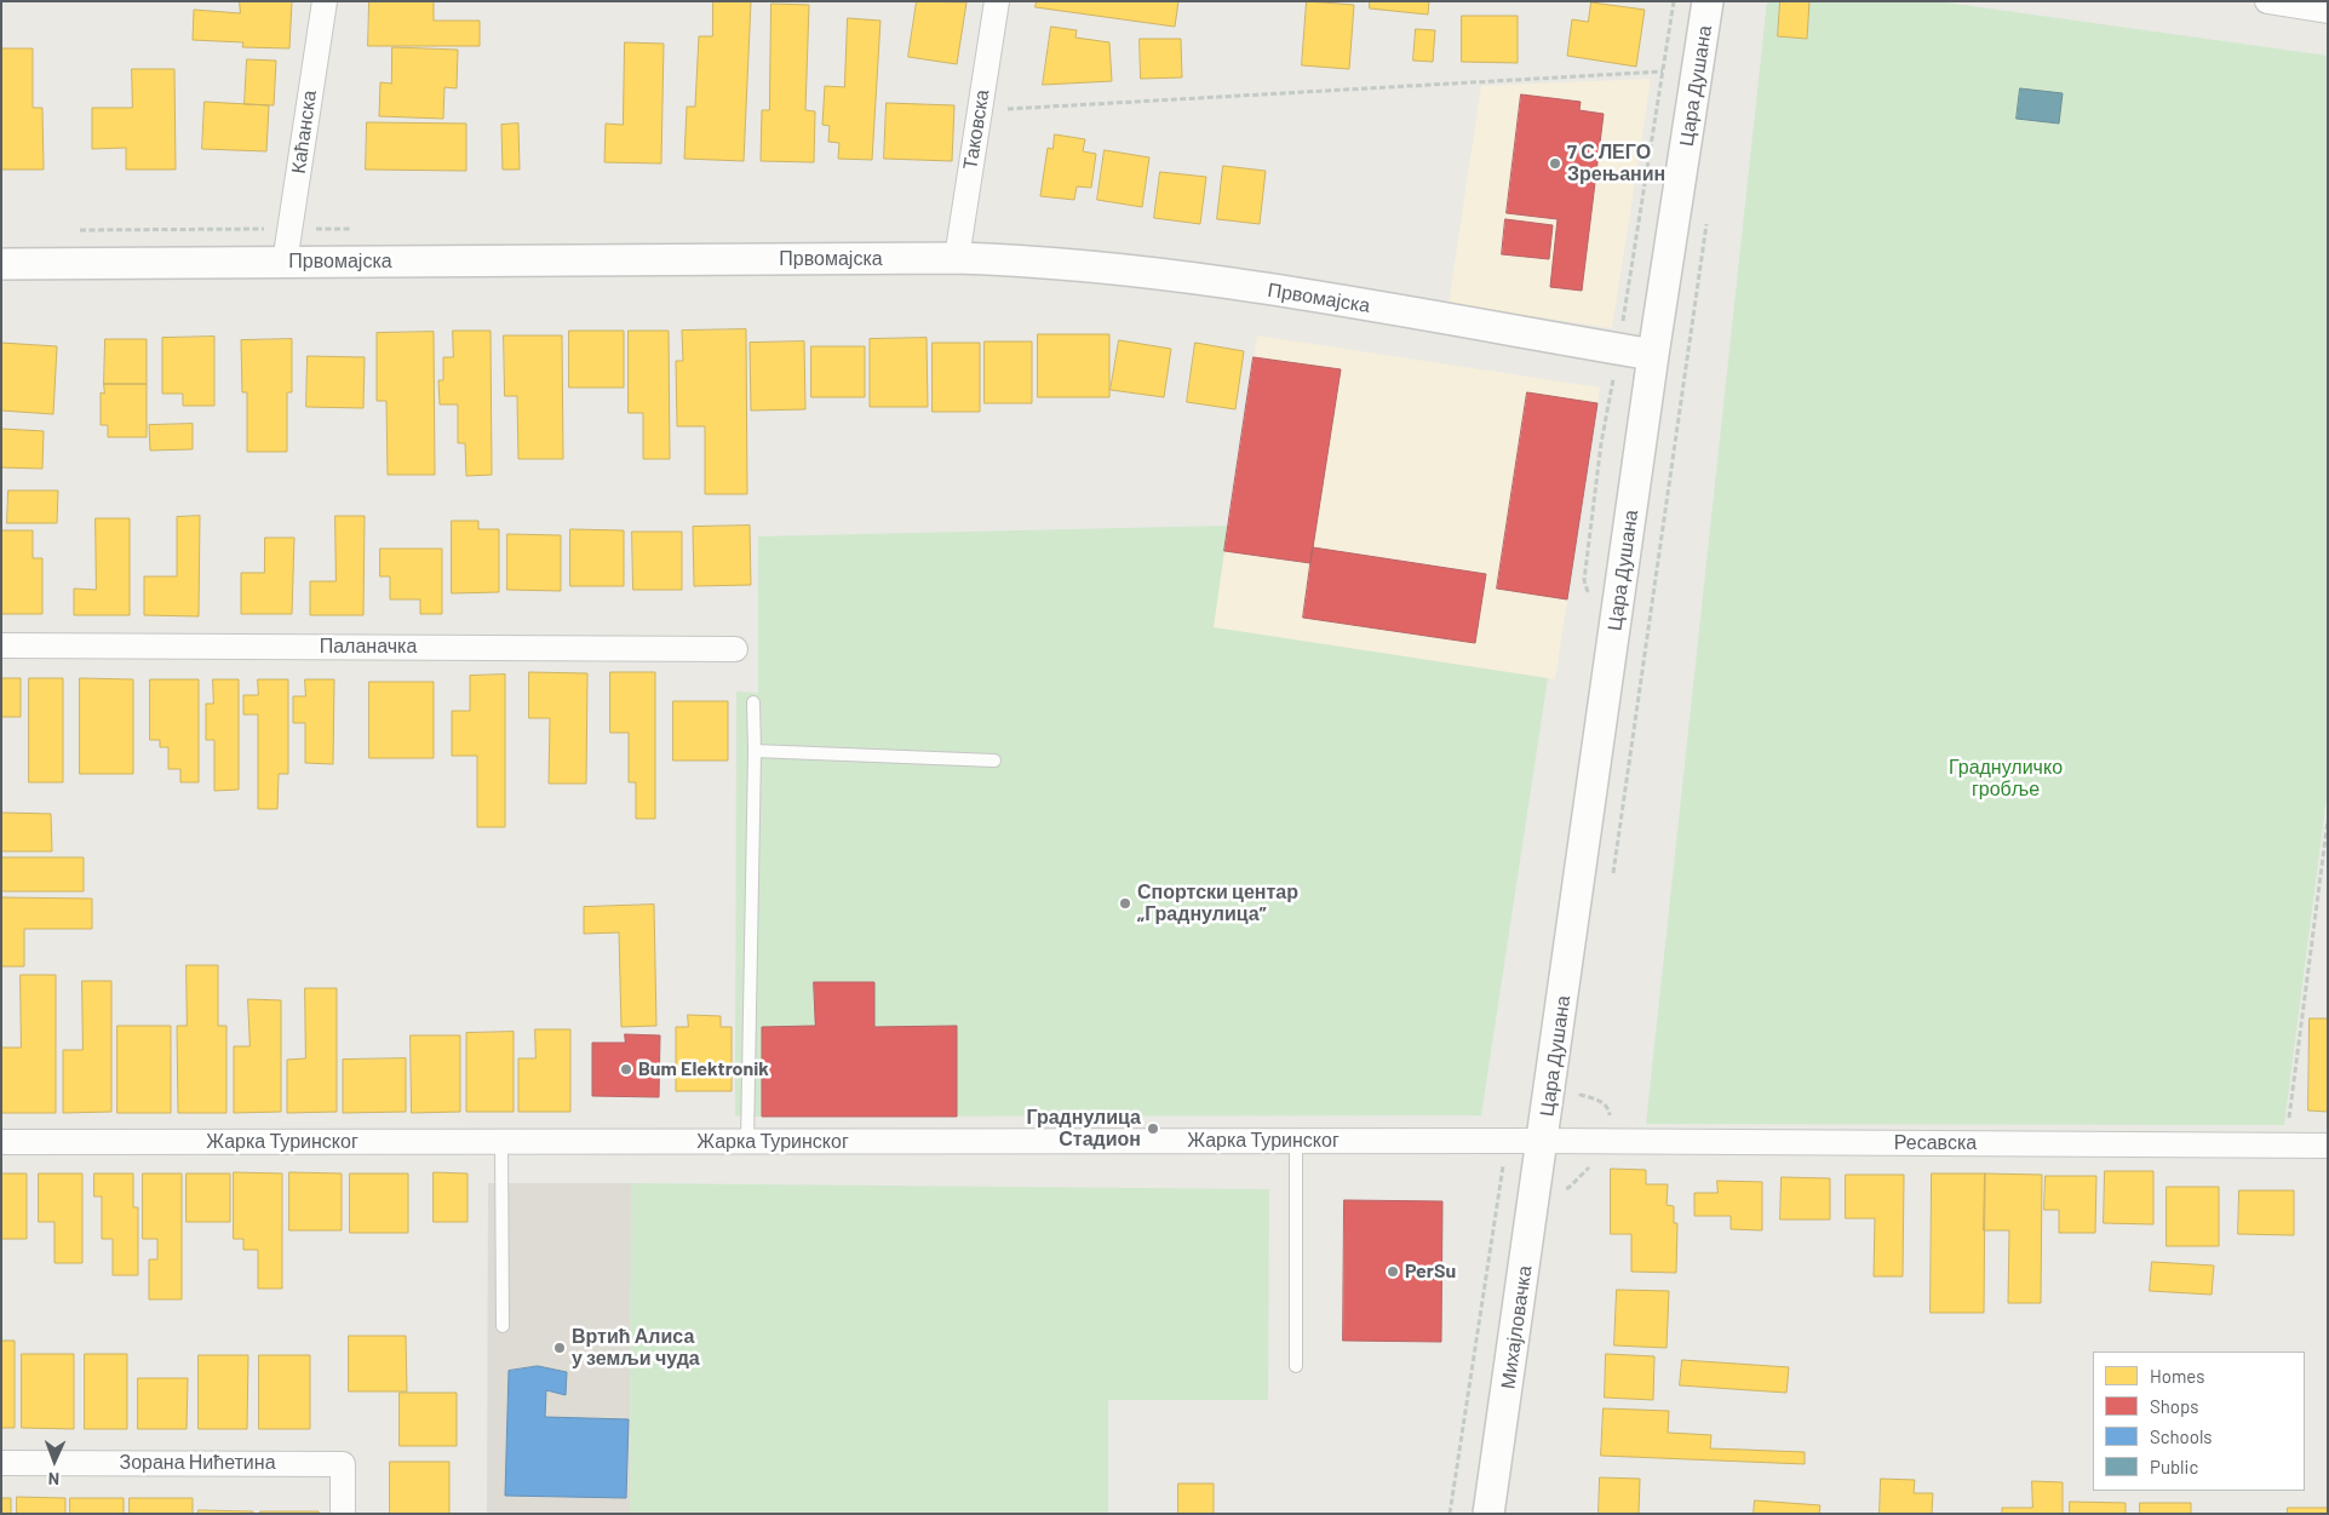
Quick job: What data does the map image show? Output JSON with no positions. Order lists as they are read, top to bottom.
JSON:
{
  "streets": {
    "street": [
      "Цара Душана",
      "Таковска",
      "Каћанска",
      "Првомајска",
      "Паланачка",
      "Жарка Туринског",
      "Ресавска",
      "Михајловачка",
      "Зорана Нићетина"
    ]
  },
  "crossings": [
    ["Цара Душана", "Првомајска"],
    ["Цара Душана", "Жарка Туринског"],
    ["Цара Душана", "Ресавска"],
    ["Цара Душана", "Михајловачка"],
    ["Таковска", "Првомајска"],
    ["Каћанска", "Првомајска"],
    ["Жарка Туринског", "Ресавска"],
    ["Жарка Туринског", "Михајловачка"],
    ["Ресавска", "Михајловачка"]
  ],
  "parks": ["Граднуличко гробље"],
  "places": [
    "7 С ЛЕГО Зрењанин",
    "Спортски центар „Граднулица”",
    "Bum Elektronik",
    "Граднулица Стадион",
    "PerSu",
    "Вртић Алиса у земљи чуда"
  ],
  "legend": [
    "Homes",
    "Shops",
    "Schools",
    "Public"
  ],
  "north": "bottom"
}
